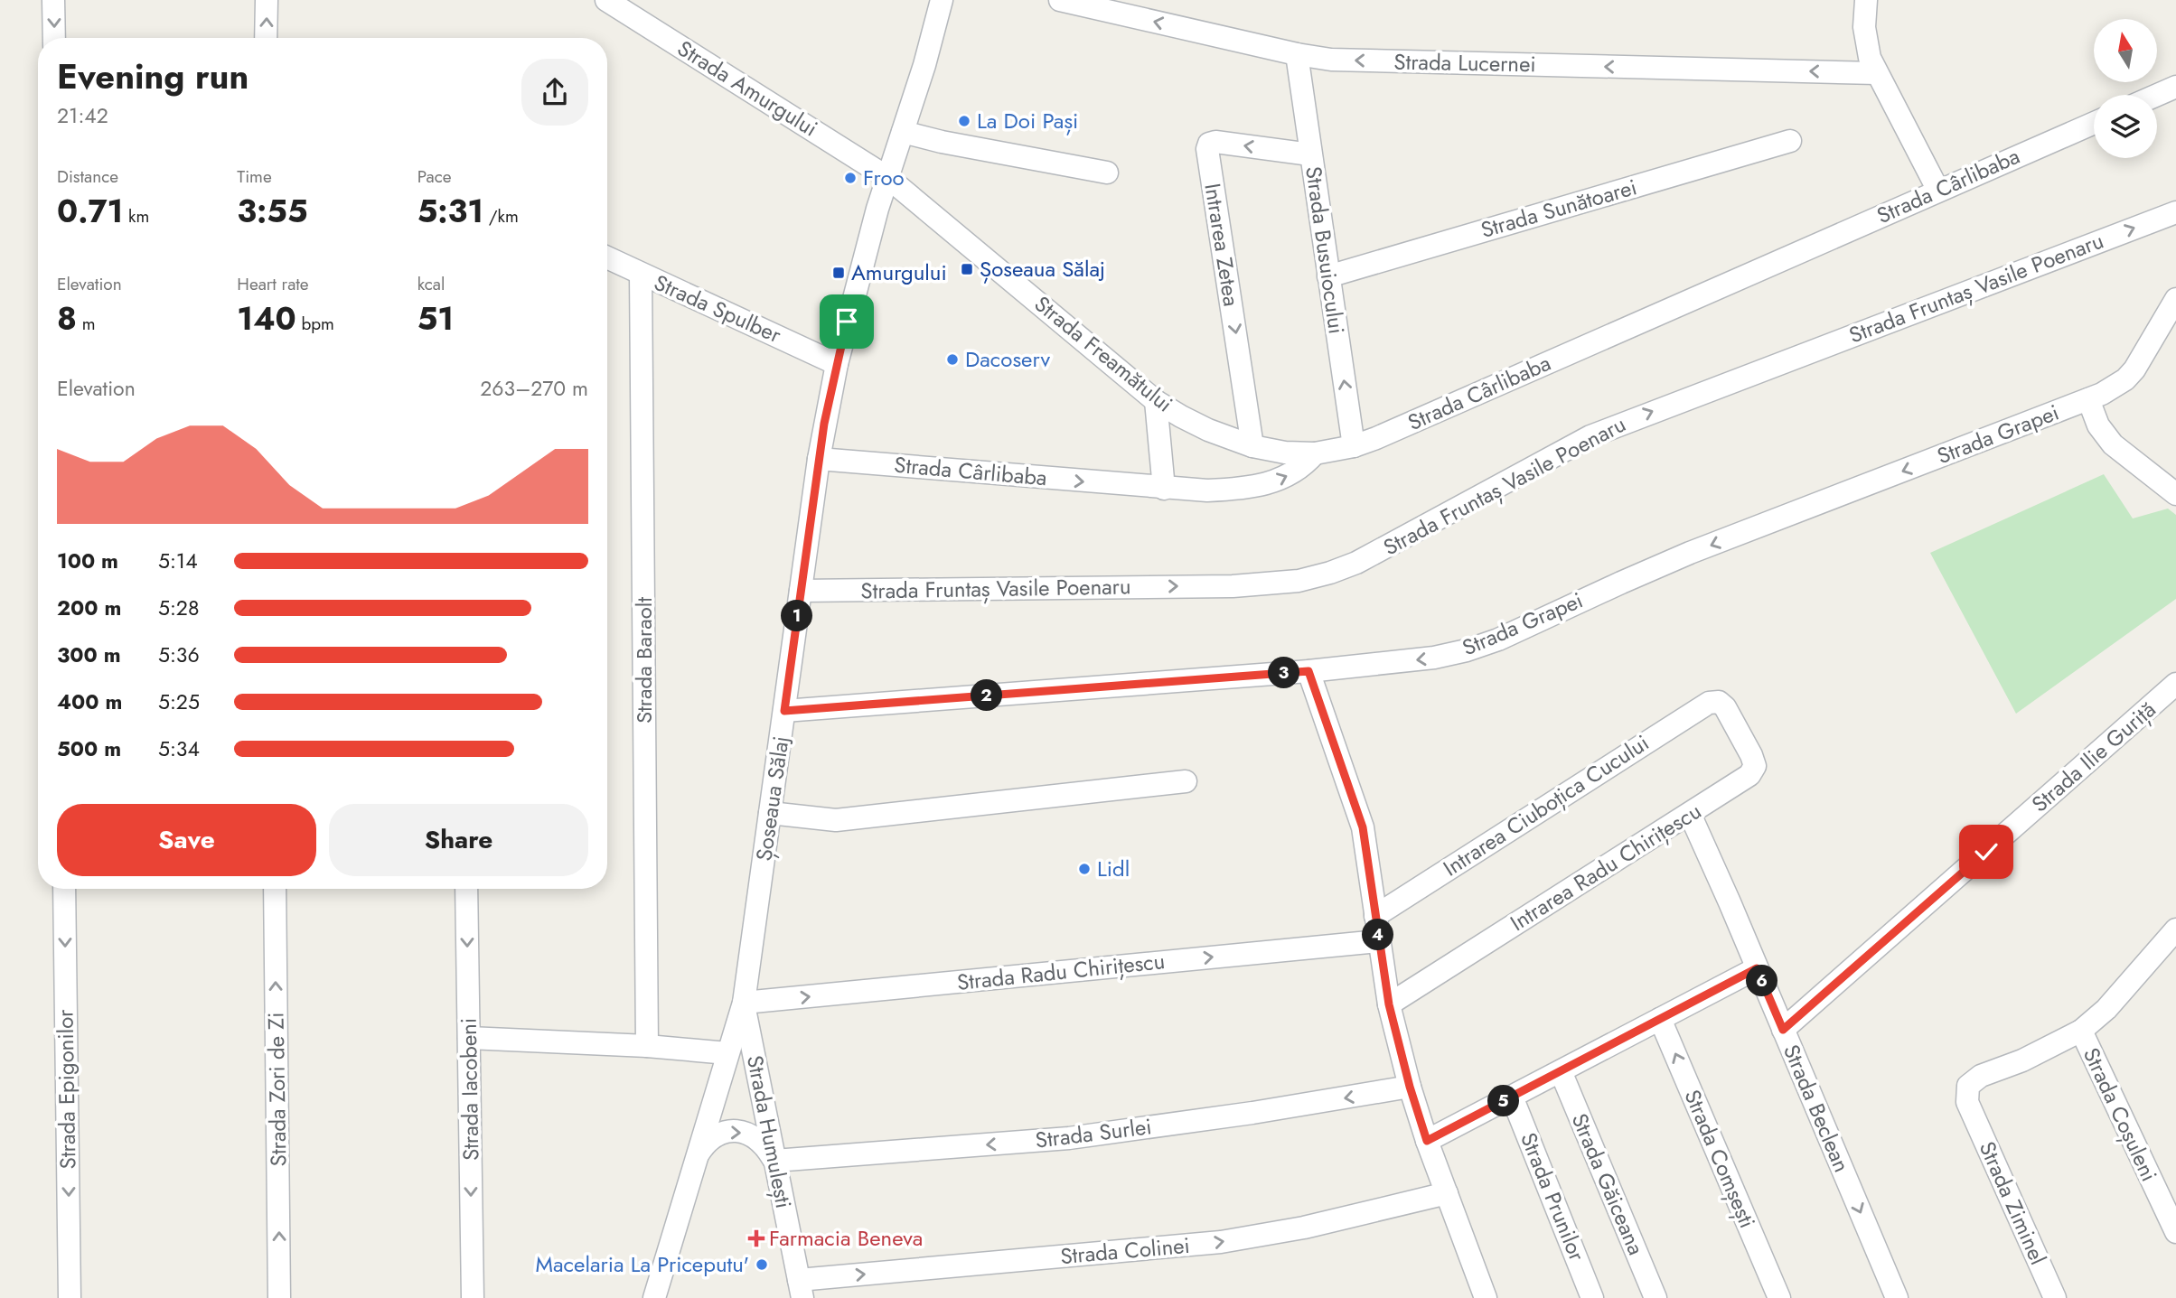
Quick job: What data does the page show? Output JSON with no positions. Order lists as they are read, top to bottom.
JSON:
{
  "streets": {
    "street": [
      "Strada Lucernei",
      "Strada Amurgului",
      "Strada Cârlibaba",
      "Strada Sunătoarei",
      "Intrarea Zetea",
      "Strada Busuiocului",
      "Strada Fruntaș Vasile Poenaru",
      "Strada Spulber",
      "Strada Freamătului",
      "Strada Grapei",
      "Strada Baraolt",
      "Strada Ilie Guriță",
      "Șoseaua Sălaj",
      "Intrarea Ciuboțica Cucului",
      "Intrarea Radu Chirițescu",
      "Strada Radu Chirițescu",
      "Strada Epigonilor",
      "Strada Zori de Zi",
      "Strada Iacobeni",
      "Strada Beclean",
      "Strada Coșuleni",
      "Strada Humulești",
      "Strada Surlei",
      "Strada Comșești",
      "Strada Găiceana",
      "Strada Prunilor",
      "Strada Ziminel",
      "Strada Colinei"
    ]
  },
  "crossings": [
    ["Strada Lucernei", "Strada Busuiocului"],
    ["Strada Amurgului", "Strada Freamătului"],
    ["Strada Amurgului", "Șoseaua Sălaj"],
    ["Strada Cârlibaba", "Strada Busuiocului"],
    ["Strada Cârlibaba", "Strada Freamătului"],
    ["Strada Cârlibaba", "Șoseaua Sălaj"],
    ["Strada Sunătoarei", "Strada Busuiocului"],
    ["Intrarea Zetea", "Strada Busuiocului"],
    ["Intrarea Zetea", "Strada Freamătului"],
    ["Strada Fruntaș Vasile Poenaru", "Șoseaua Sălaj"],
    ["Strada Spulber", "Strada Baraolt"],
    ["Strada Spulber", "Șoseaua Sălaj"],
    ["Strada Freamătului", "Șoseaua Sălaj"],
    ["Strada Grapei", "Șoseaua Sălaj"],
    ["Strada Ilie Guriță", "Strada Beclean"],
    ["Șoseaua Sălaj", "Strada Radu Chirițescu"],
    ["Șoseaua Sălaj", "Strada Humulești"],
    ["Intrarea Ciuboțica Cucului", "Intrarea Radu Chirițescu"],
    ["Intrarea Radu Chirițescu", "Strada Beclean"],
    ["Strada Radu Chirițescu", "Strada Humulești"],
    ["Strada Coșuleni", "Strada Ziminel"],
    ["Strada Humulești", "Strada Surlei"],
    ["Strada Humulești", "Strada Colinei"]
  ],
  "one_way": [
    "Strada Lucernei",
    "Strada Cârlibaba",
    "Strada Fruntaș Vasile Poenaru",
    "Strada Grapei",
    "Strada Epigonilor",
    "Strada Zori de Zi",
    "Strada Iacobeni",
    "Strada Beclean",
    "Strada Surlei",
    "Strada Comșești",
    "Strada Colinei"
  ],
  "places": {
    "other": [
      "La Doi Pași",
      "Froo",
      "Dacoserv",
      "Lidl",
      "Macelaria La Priceputu'"
    ],
    "transit": ["Șoseaua Sălaj", "Amurgului"],
    "health": ["Farmacia Beneva"]
  },
  "north": "top",
  "page": {
    "heading": ["Evening run", "21:42"],
    "stats": [
      ["Distance", "0.71 km"],
      ["Time", "3:55"],
      ["Pace", "5:31 /km"],
      ["Elevation", "8 m"],
      ["Heart rate", "140 bpm"],
      ["kcal", "51"]
    ],
    "chart": ["Elevation", "263–270 m"],
    "list": [
      {
        "name": "100 m",
        "note": "5:14"
      },
      {
        "name": "200 m",
        "note": "5:28"
      },
      {
        "name": "300 m",
        "note": "5:36"
      },
      {
        "name": "400 m",
        "note": "5:25"
      },
      {
        "name": "500 m",
        "note": "5:34"
      }
    ],
    "pins": [
      "1",
      "3",
      "2",
      "4",
      "6",
      "5"
    ],
    "buttons": ["Save", "Share"]
  }
}
